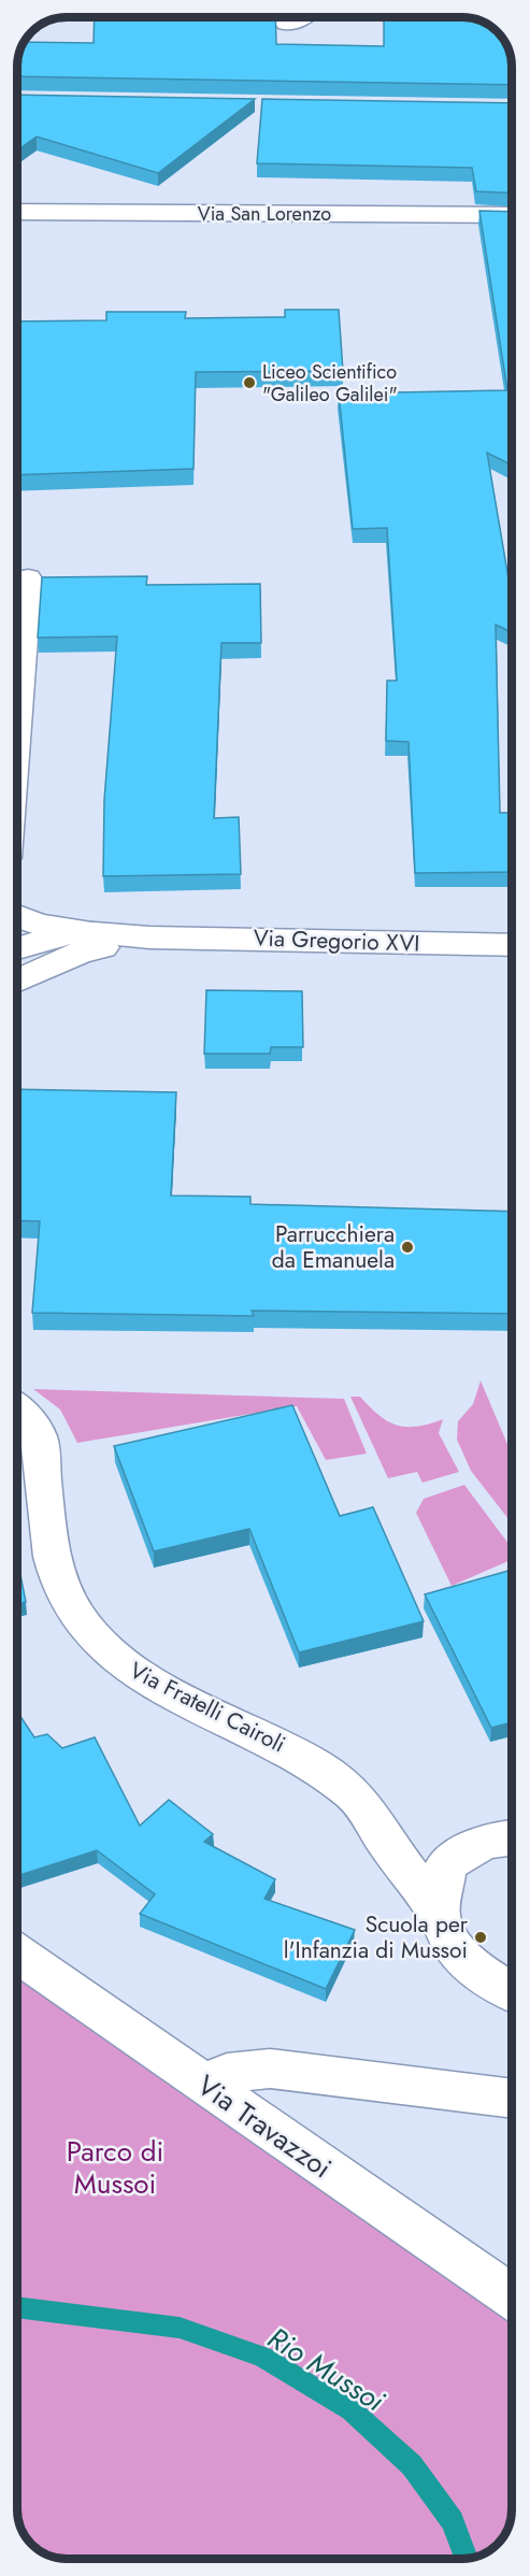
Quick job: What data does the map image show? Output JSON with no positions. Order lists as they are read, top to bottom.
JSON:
{
  "streets": {
    "street": [
      "Via San Lorenzo",
      "Via Gregorio XVI",
      "Via Fratelli Cairoli",
      "Via Travazzoi"
    ]
  },
  "water": ["Rio Mussoi"],
  "parks": ["Parco di Mussoi"],
  "places": ["Liceo Scientifico \"Galileo Galilei\"", "Parrucchiera da Emanuela", "Scuola per l'Infanzia di Mussoi"]
}
